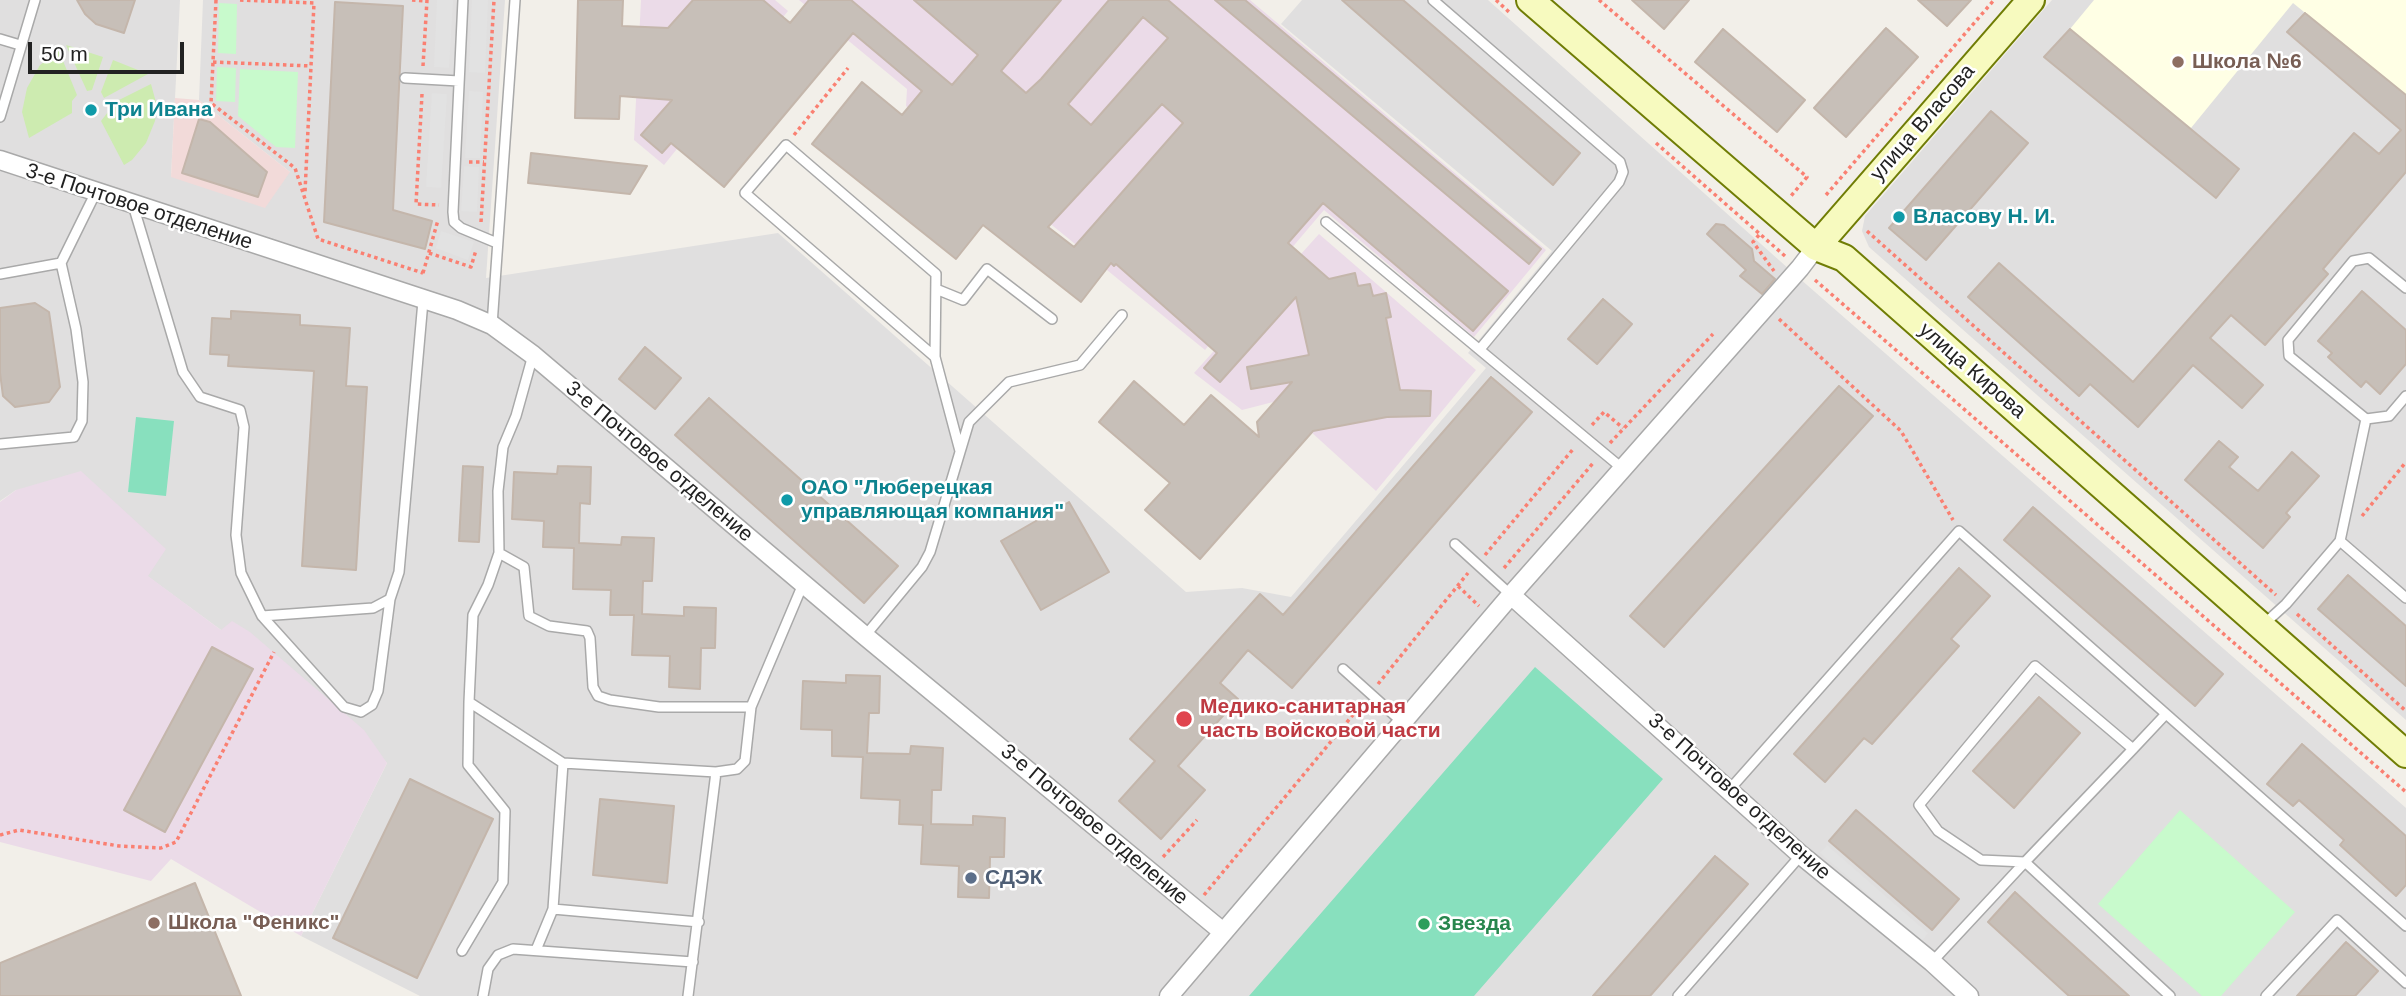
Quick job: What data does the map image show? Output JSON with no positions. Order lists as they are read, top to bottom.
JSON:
{
  "streets": {
    "main road": ["улица Власова", "улица Кирова"],
    "street": ["3-е Почтовое отделение"]
  },
  "crossings": [
    ["улица Власова", "улица Кирова"]
  ],
  "places": [
    "Школа №6",
    "Три Ивана",
    "Власову Н. И.",
    "ОАО \"Люберецкая управляющая компания\"",
    "Медико-санитарная часть войсковой части",
    "СДЭК",
    "Школа \"Феникс\"",
    "Звезда"
  ],
  "scale_bar": "50 m"
}
